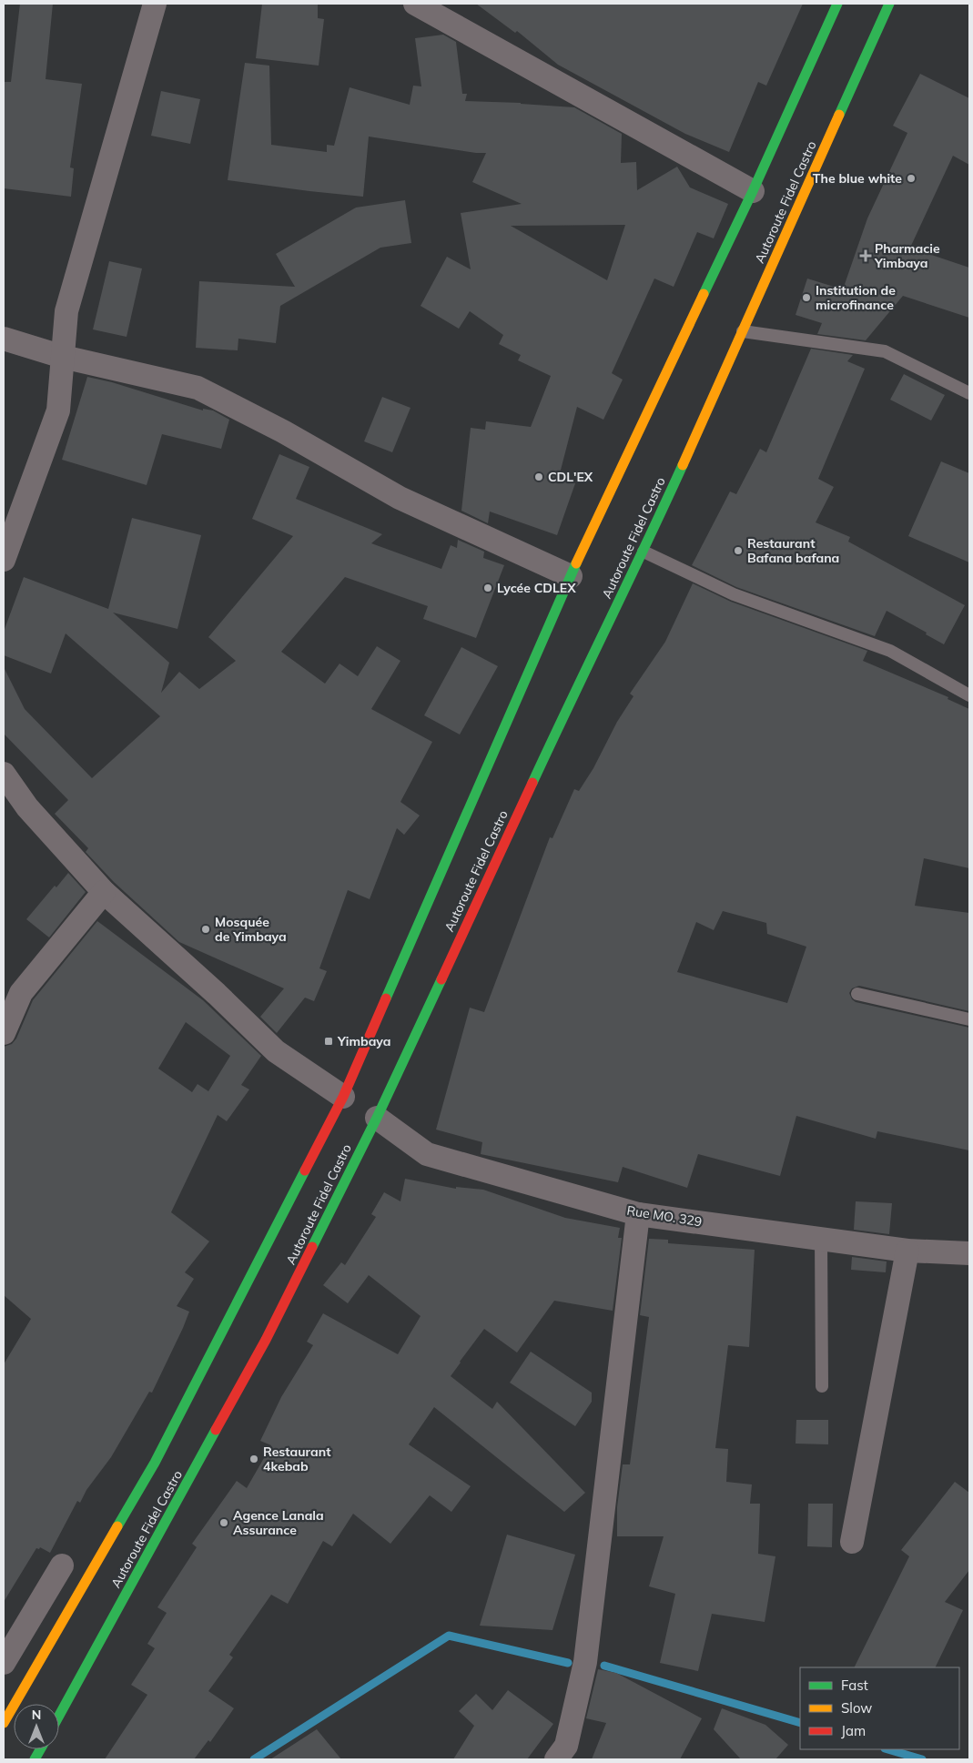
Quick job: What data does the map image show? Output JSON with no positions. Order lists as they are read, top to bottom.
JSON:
{
  "streets": {
    "highway": ["Autoroute Fidel Castro"],
    "street": ["Rue MO. 329"]
  },
  "crossings": [
    ["Autoroute Fidel Castro", "Rue MO. 329"]
  ],
  "places": {
    "other": [
      "The blue white",
      "Institution de microfinance",
      "CDL'EX",
      "Restaurant Bafana bafana",
      "Lycée CDLEX",
      "Mosquée de Yimbaya",
      "Restaurant 4kebab",
      "Agence Lanala Assurance"
    ],
    "health": ["Pharmacie Yimbaya"],
    "transit": ["Yimbaya"]
  },
  "legend": ["Fast", "Slow", "Jam"],
  "north": "top"
}
